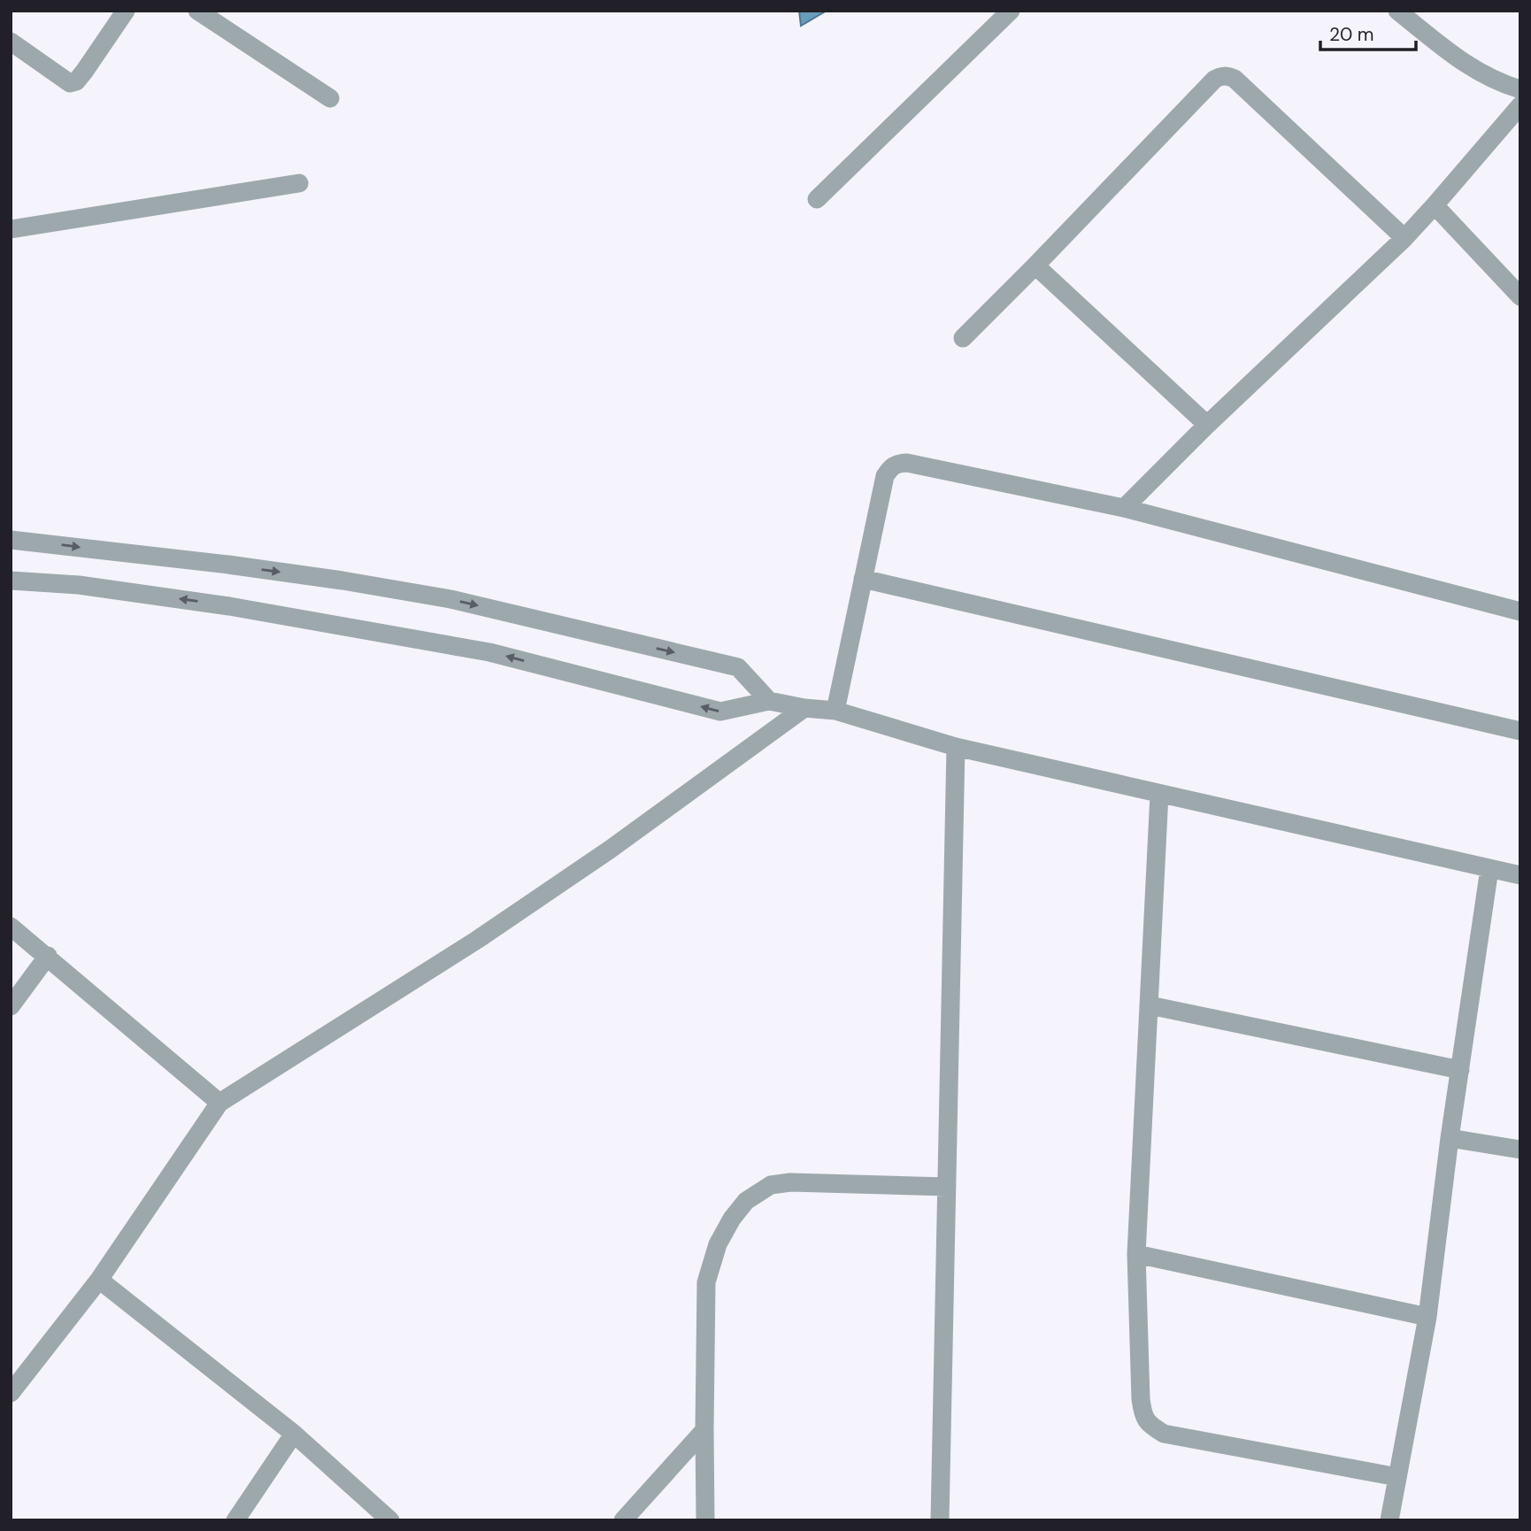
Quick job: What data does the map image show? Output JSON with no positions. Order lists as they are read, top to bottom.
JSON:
{
  "scale_bar": "20 m"
}
